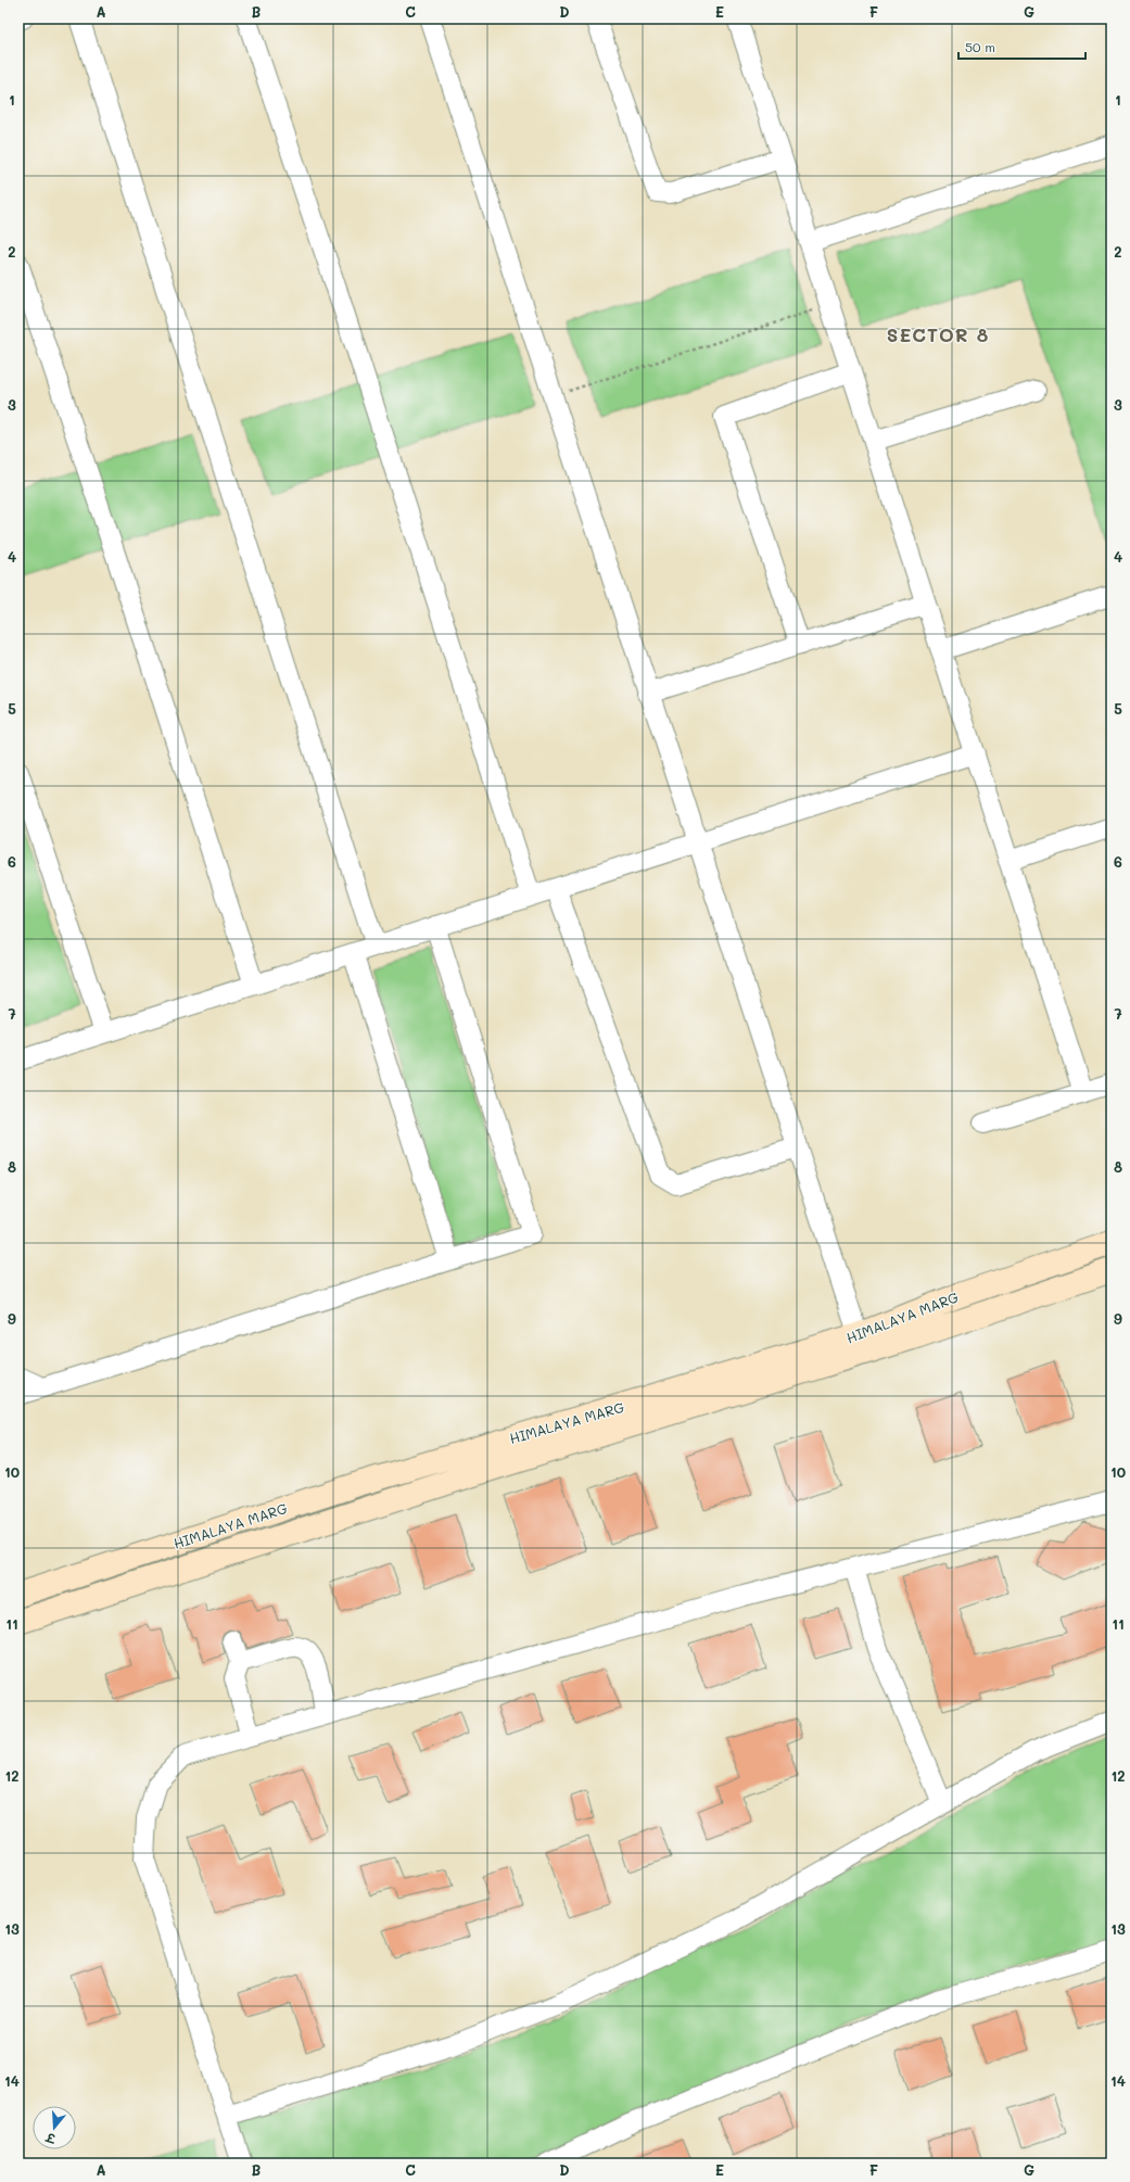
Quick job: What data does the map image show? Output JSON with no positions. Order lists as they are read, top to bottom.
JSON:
{
  "streets": {
    "main road": ["HIMALAYA MARG"]
  },
  "districts": ["SECTOR 8"],
  "scale_bar": "50 m",
  "north": "bottom",
  "grid": {
    "columns": [
      "A",
      "B",
      "C",
      "D",
      "E",
      "F",
      "G"
    ],
    "rows": [
      "1",
      "2",
      "3",
      "4",
      "5",
      "6",
      "7",
      "8",
      "9",
      "10",
      "11",
      "12",
      "13",
      "14"
    ]
  }
}
